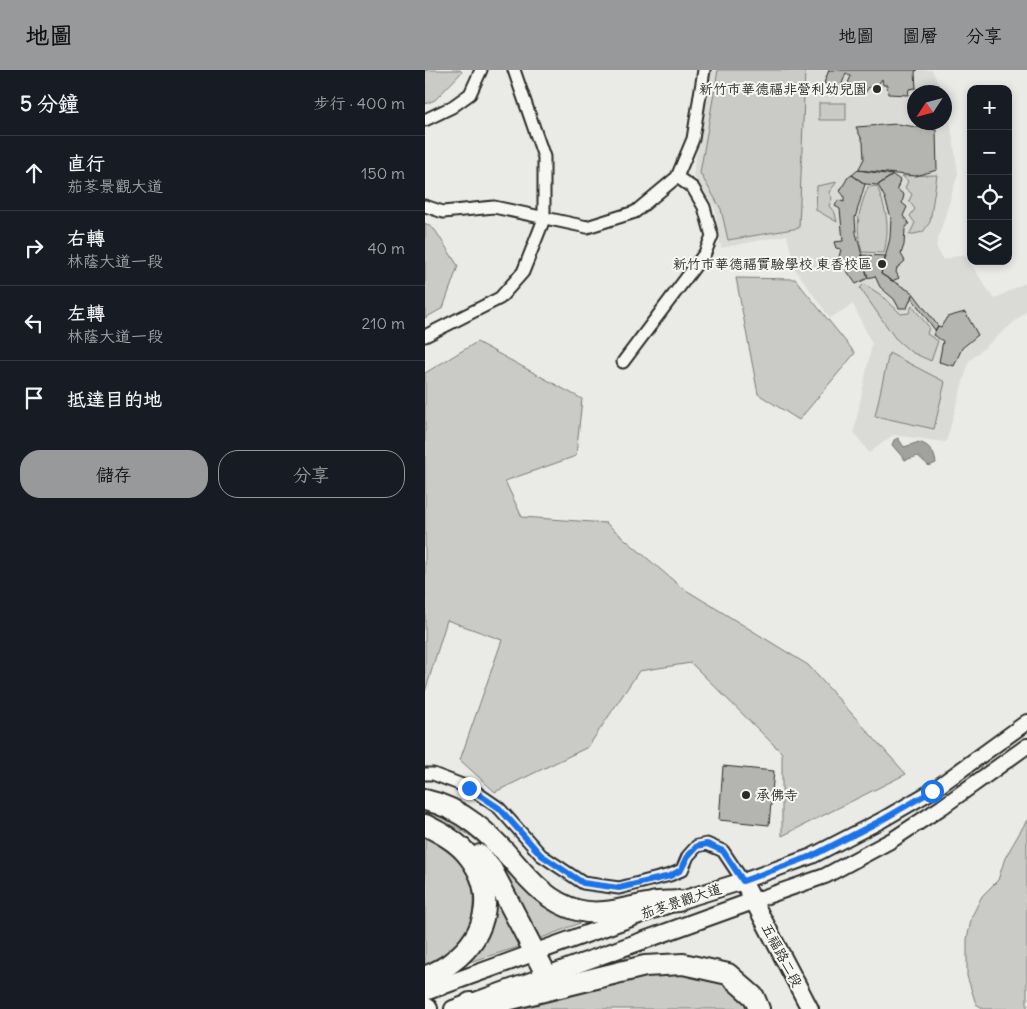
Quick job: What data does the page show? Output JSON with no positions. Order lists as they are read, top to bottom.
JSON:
{
  "streets": {
    "main road": ["茄苳景觀大道", "五福路二段"]
  },
  "crossings": [
    ["茄苳景觀大道", "五福路二段"]
  ],
  "places": ["新竹市華德福非營利幼兒園", "新竹市華德福實驗學校 東香校區", "承佛寺"],
  "north": "bottom left",
  "page": {
    "header": "地圖",
    "nav": ["地圖", "圖層", "分享"],
    "heading": ["5 分鐘", "步行 · 400 m"],
    "map_buttons": ["+", "−"],
    "list": [
      ["直行", "茄苳景觀大道", "150 m"],
      ["右轉", "林蔭大道一段", "40 m"],
      ["左轉", "林蔭大道一段", "210 m"],
      "抵達目的地"
    ],
    "buttons": ["儲存", "分享"]
  }
}
